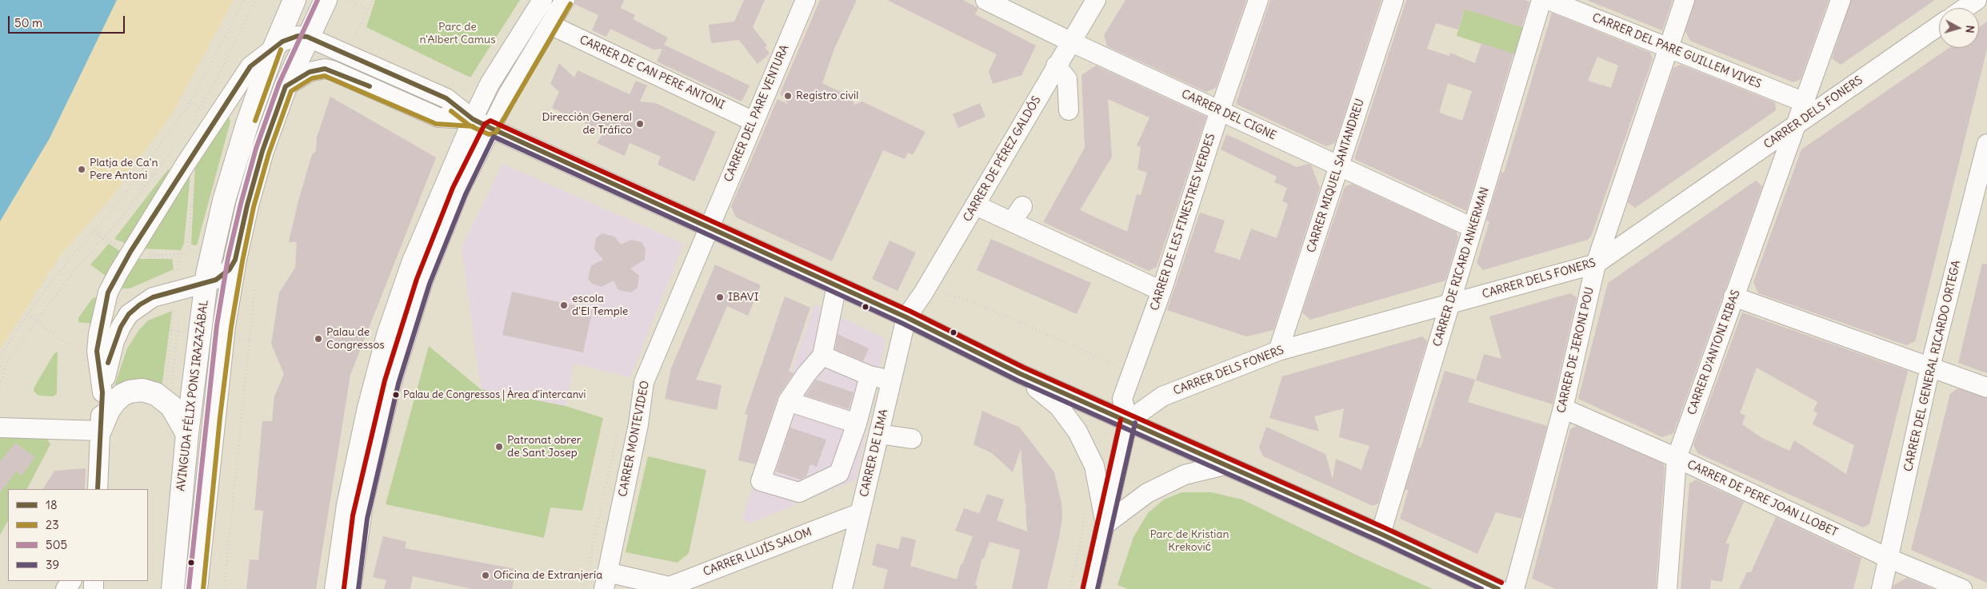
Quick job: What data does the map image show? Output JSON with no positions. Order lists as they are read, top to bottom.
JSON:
{
  "streets": {
    "highway": ["AVINGUDA FÉLIX PONS IRAZAZÁBAL"],
    "street": [
      "CARRER DEL PARE GUILLEM VIVES",
      "CARRER DE CAN PERE ANTONI",
      "CARRER DELS FONERS",
      "CARRER DEL PARE VENTURA",
      "CARRER DEL CIGNE",
      "CARRER DE PÉREZ GALDÓS",
      "CARRER MIQUEL SANTANDREU",
      "CARRER DE LES FINESTRES VERDES",
      "CARRER DE RICARD ANKERMAN",
      "CARRER DE JERONI POU",
      "CARRER D'ANTONI RIBAS",
      "CARRER DEL GENERAL RICARDO ORTEGA",
      "CARRER MONTEVIDEO",
      "CARRER DE LIMA",
      "CARRER DE PERE JOAN LLOBET",
      "CARRER LLUÍS SALOM"
    ]
  },
  "crossings": [
    ["CARRER DEL PARE GUILLEM VIVES", "CARRER DE JERONI POU"],
    ["CARRER DE CAN PERE ANTONI", "CARRER DEL PARE VENTURA"],
    ["CARRER DELS FONERS", "CARRER MIQUEL SANTANDREU"],
    ["CARRER DELS FONERS", "CARRER DE LES FINESTRES VERDES"],
    ["CARRER DELS FONERS", "CARRER DE RICARD ANKERMAN"],
    ["CARRER DELS FONERS", "CARRER DE JERONI POU"],
    ["CARRER DELS FONERS", "CARRER D'ANTONI RIBAS"],
    ["CARRER DEL PARE VENTURA", "CARRER MONTEVIDEO"],
    ["CARRER DEL CIGNE", "CARRER DE PÉREZ GALDÓS"],
    ["CARRER DEL CIGNE", "CARRER MIQUEL SANTANDREU"],
    ["CARRER DEL CIGNE", "CARRER DE LES FINESTRES VERDES"],
    ["CARRER DEL CIGNE", "CARRER DE RICARD ANKERMAN"],
    ["CARRER DE PÉREZ GALDÓS", "CARRER DE LIMA"],
    ["CARRER DE JERONI POU", "CARRER DE PERE JOAN LLOBET"],
    ["CARRER D'ANTONI RIBAS", "CARRER DE PERE JOAN LLOBET"],
    ["CARRER DEL GENERAL RICARDO ORTEGA", "CARRER DE PERE JOAN LLOBET"],
    ["CARRER MONTEVIDEO", "CARRER LLUÍS SALOM"],
    ["CARRER DE LIMA", "CARRER LLUÍS SALOM"]
  ],
  "parks": ["Parc de n'Albert Camus", "Parc de Kristian Kreković"],
  "places": [
    "Registro civil",
    "Dirección General de Tráfico",
    "Platja de Ca'n Pere Antoni",
    "IBAVI",
    "escola d'El Temple",
    "Palau de Congressos",
    "Palau de Congressos | Àrea d'intercanvi",
    "Patronat obrer de Sant Josep",
    "Oficina de Extranjería"
  ],
  "lines": [
    "transit line 505",
    "transit line 23",
    "transit line 18",
    "transit line 39"
  ],
  "legend": [
    "18",
    "23",
    "505",
    "39"
  ],
  "scale_bar": "50 m",
  "north": "right"
}
